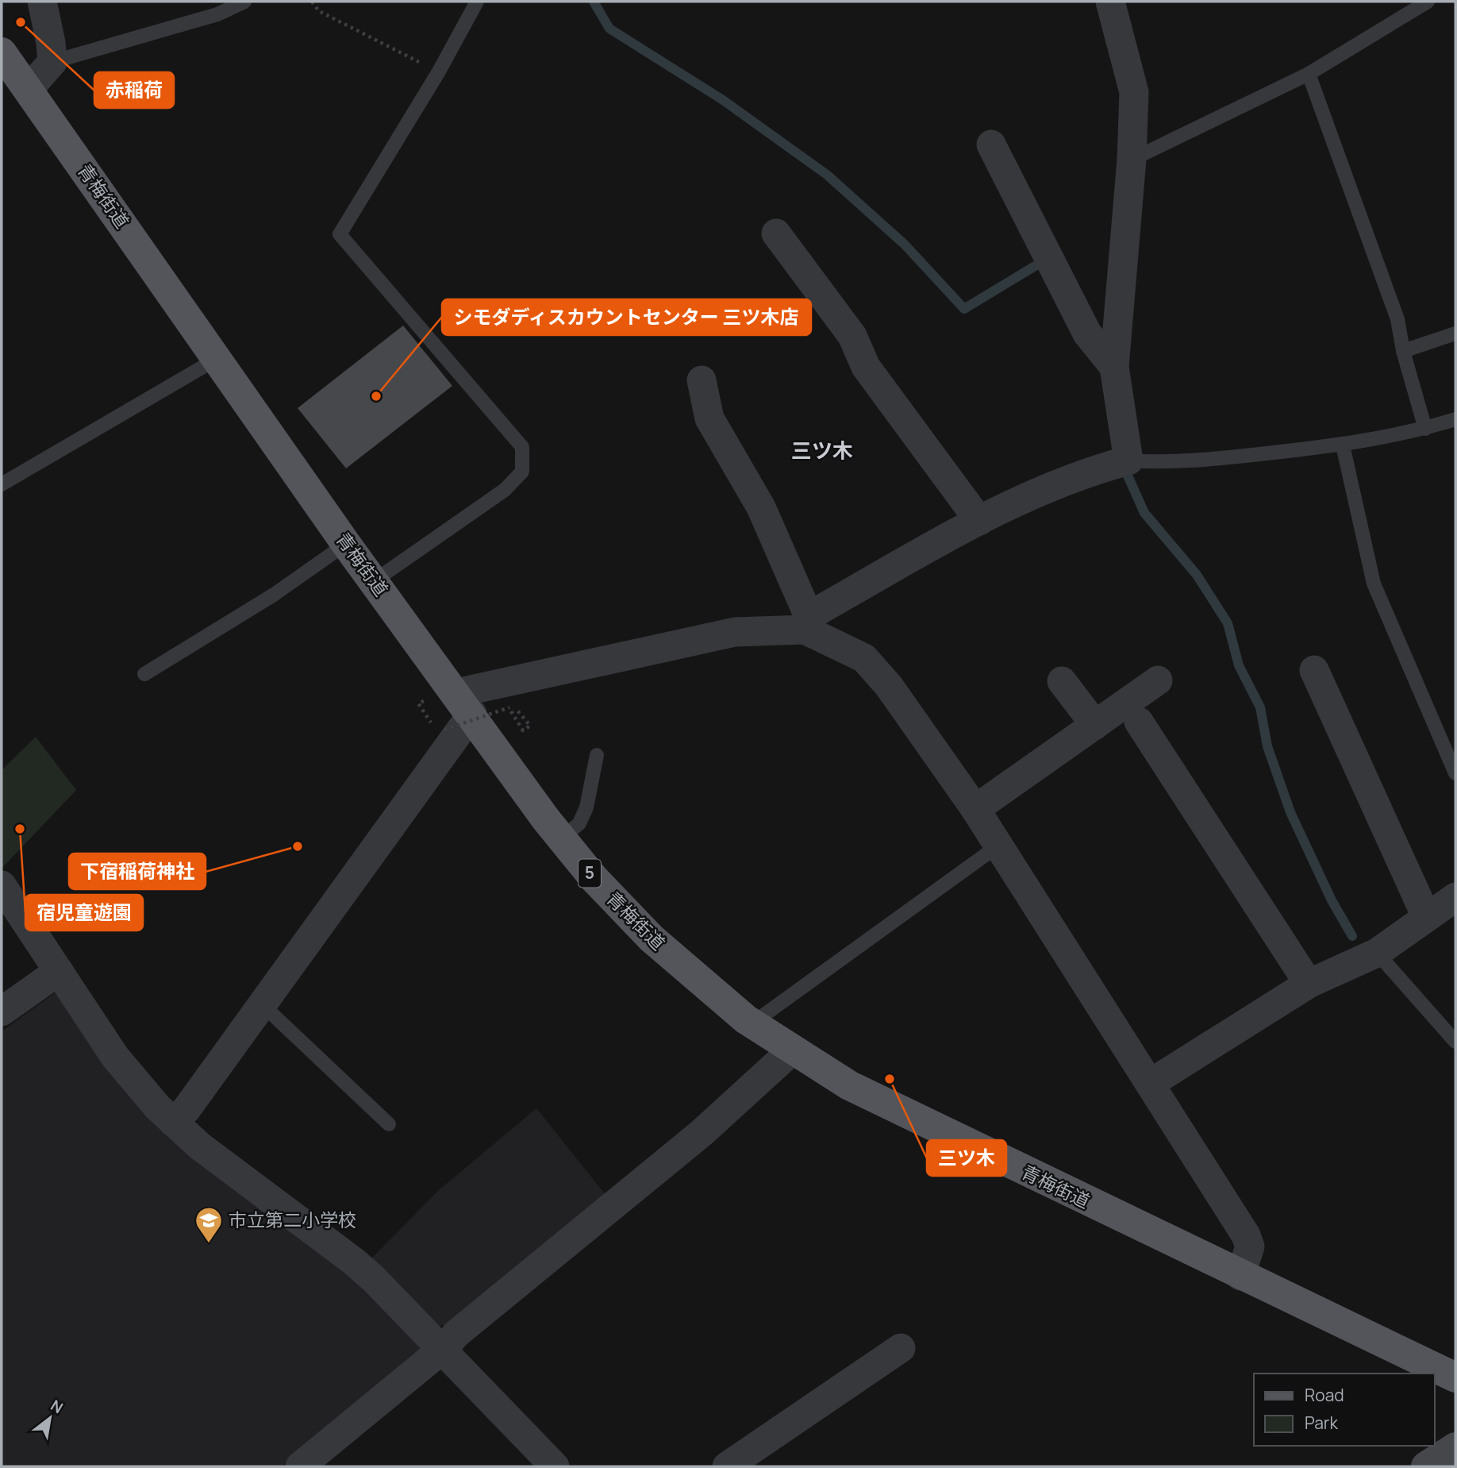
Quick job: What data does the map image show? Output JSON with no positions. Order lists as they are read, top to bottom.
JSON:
{
  "streets": {
    "main road": ["青梅街道", "5"]
  },
  "districts": ["三ツ木"],
  "places": {
    "other": [
      "赤稲荷",
      "シモダディスカウントセンター 三ツ木店",
      "宿児童遊園",
      "下宿稲荷神社",
      "三ツ木"
    ],
    "school or university": ["市立第二小学校"]
  },
  "legend": ["Road", "Park"],
  "north": "top right"
}
